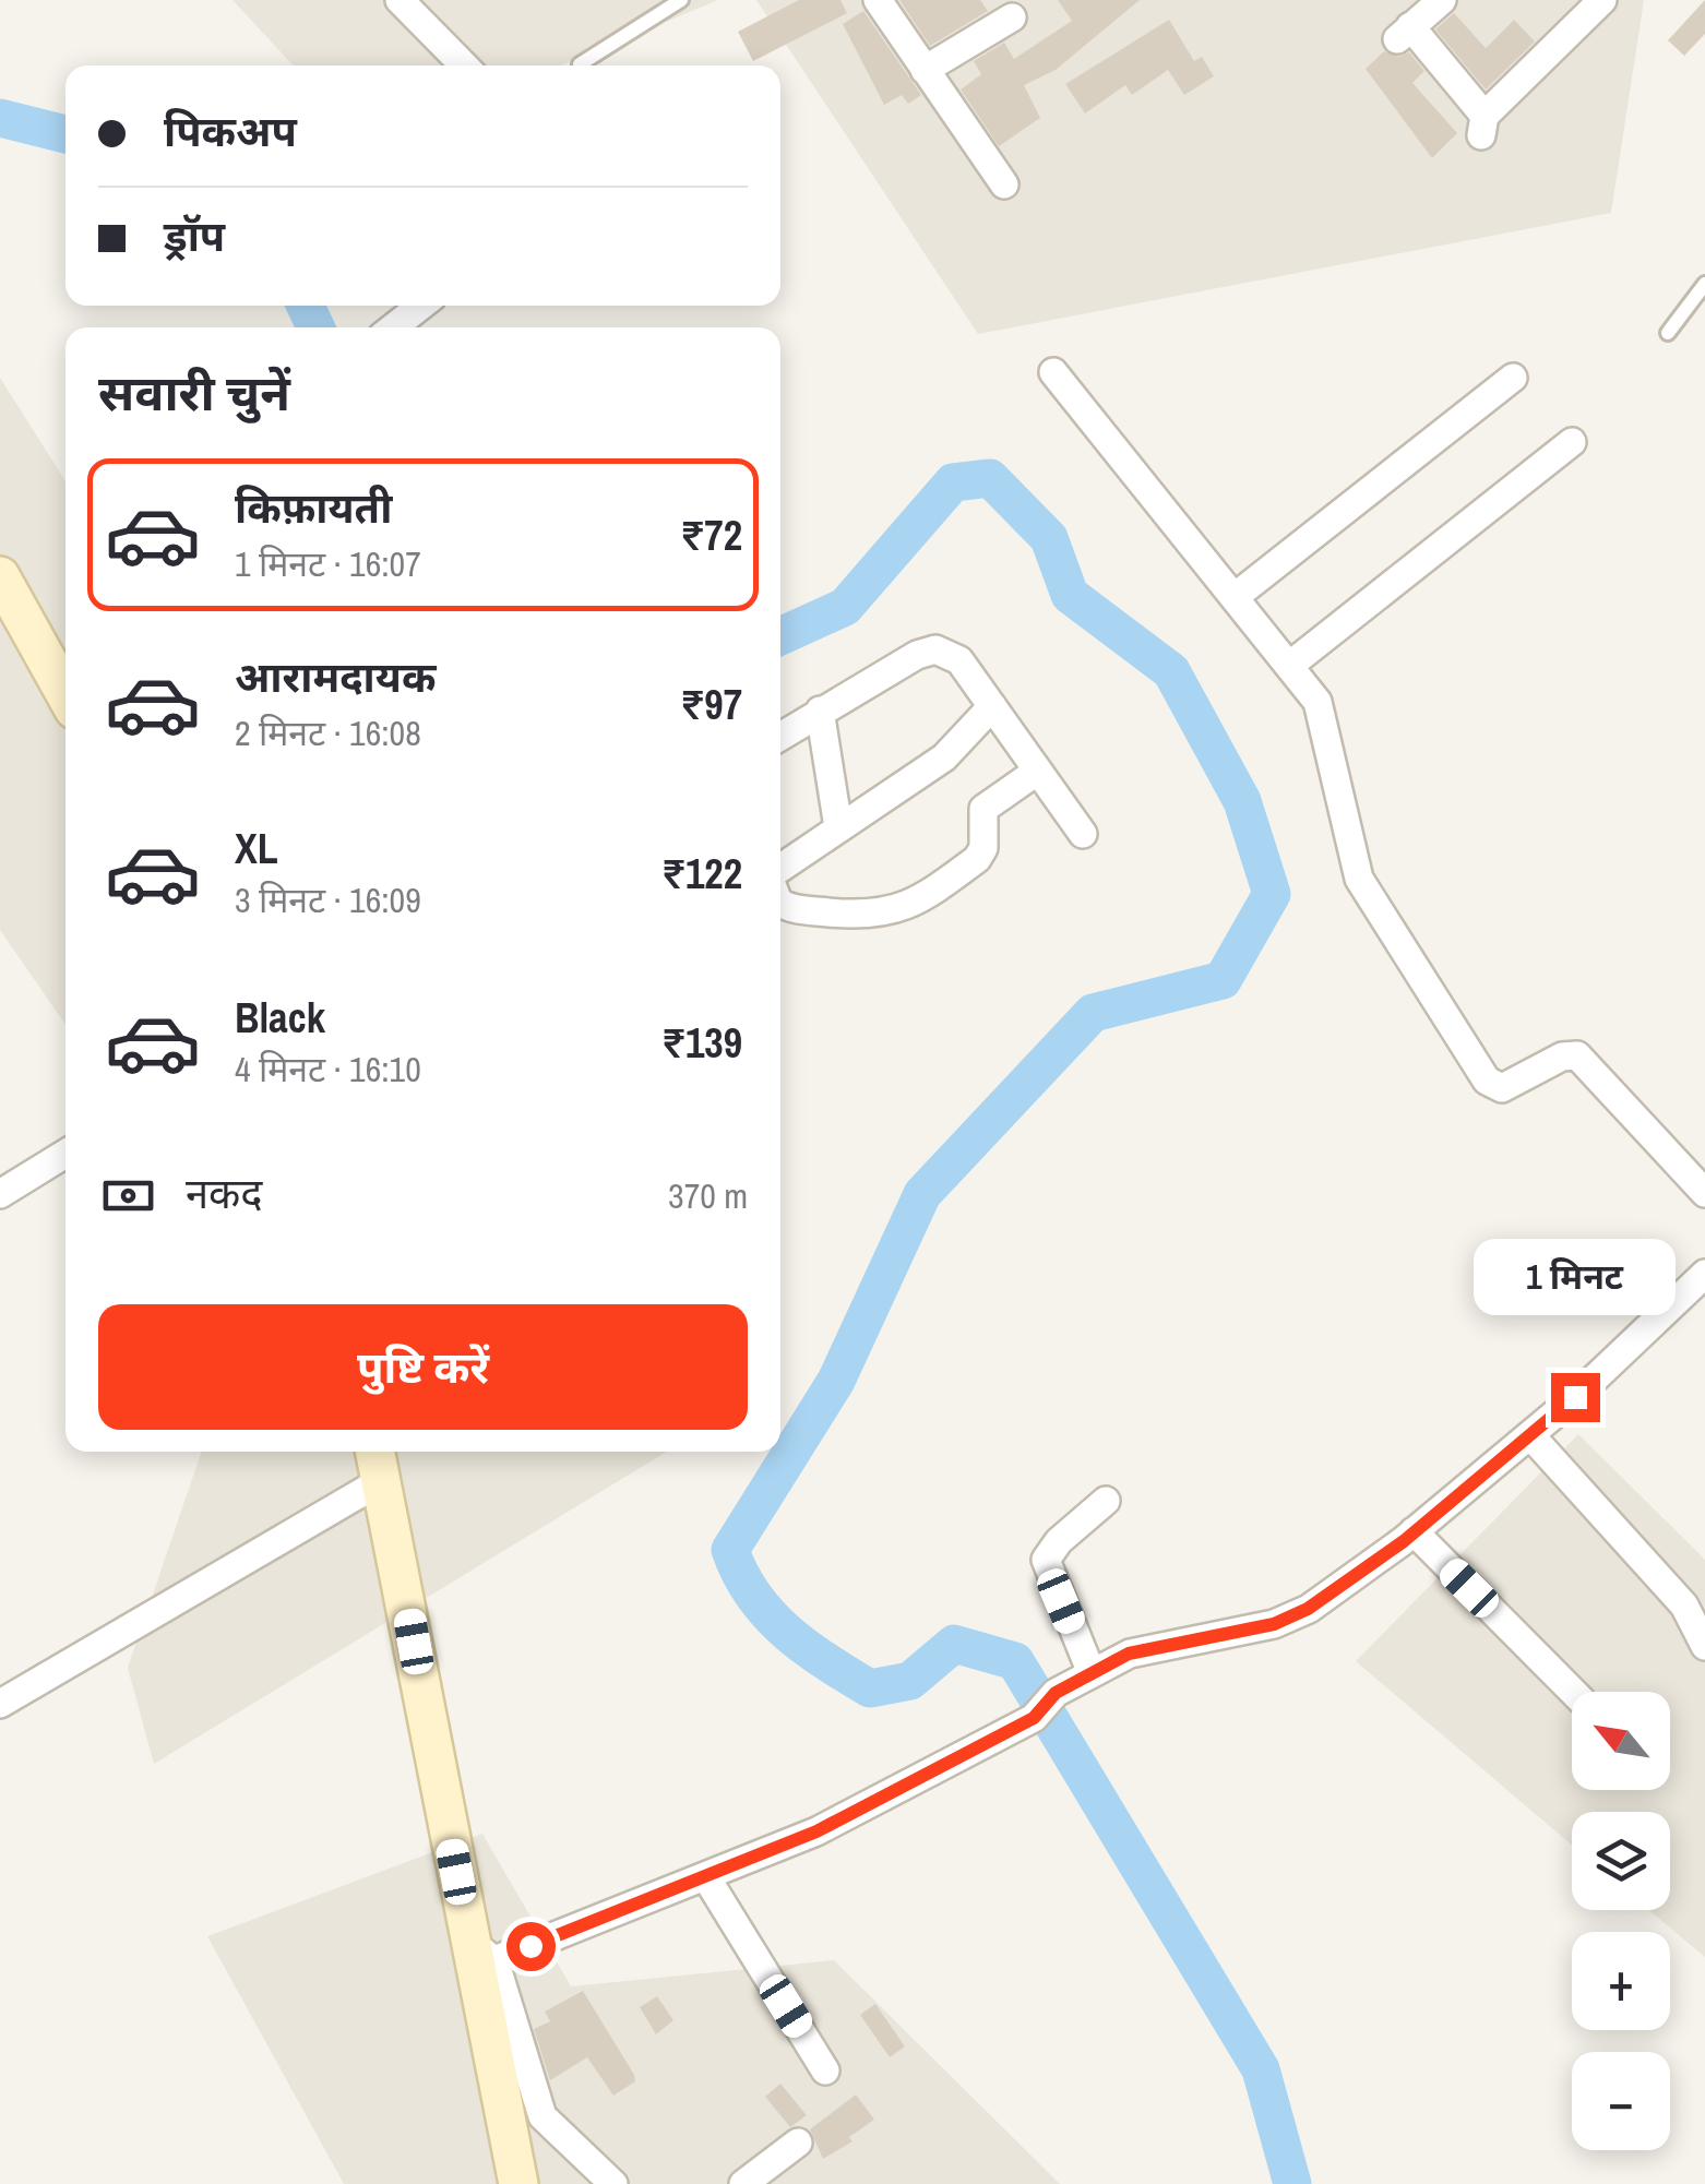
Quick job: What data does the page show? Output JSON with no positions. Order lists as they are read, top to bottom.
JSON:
{
  "north": "top left",
  "page": {
    "banner": ["पिकअप", "ड्रॉप"],
    "heading": "सवारी चुनें",
    "list": [
      {
        "name": "किफ़ायती",
        "note": "1 मिनट · 16:07",
        "value": "₹72"
      },
      {
        "name": "आरामदायक",
        "note": "2 मिनट · 16:08",
        "value": "₹97"
      },
      {
        "name": "XL",
        "note": "3 मिनट · 16:09",
        "value": "₹122"
      },
      {
        "name": "Black",
        "note": "4 मिनट · 16:10",
        "value": "₹139"
      }
    ],
    "pay": ["नकद", "370 m"],
    "bubble": "1 मिनट",
    "buttons": "पुष्टि करें",
    "map_buttons": ["+", "−"]
  }
}
